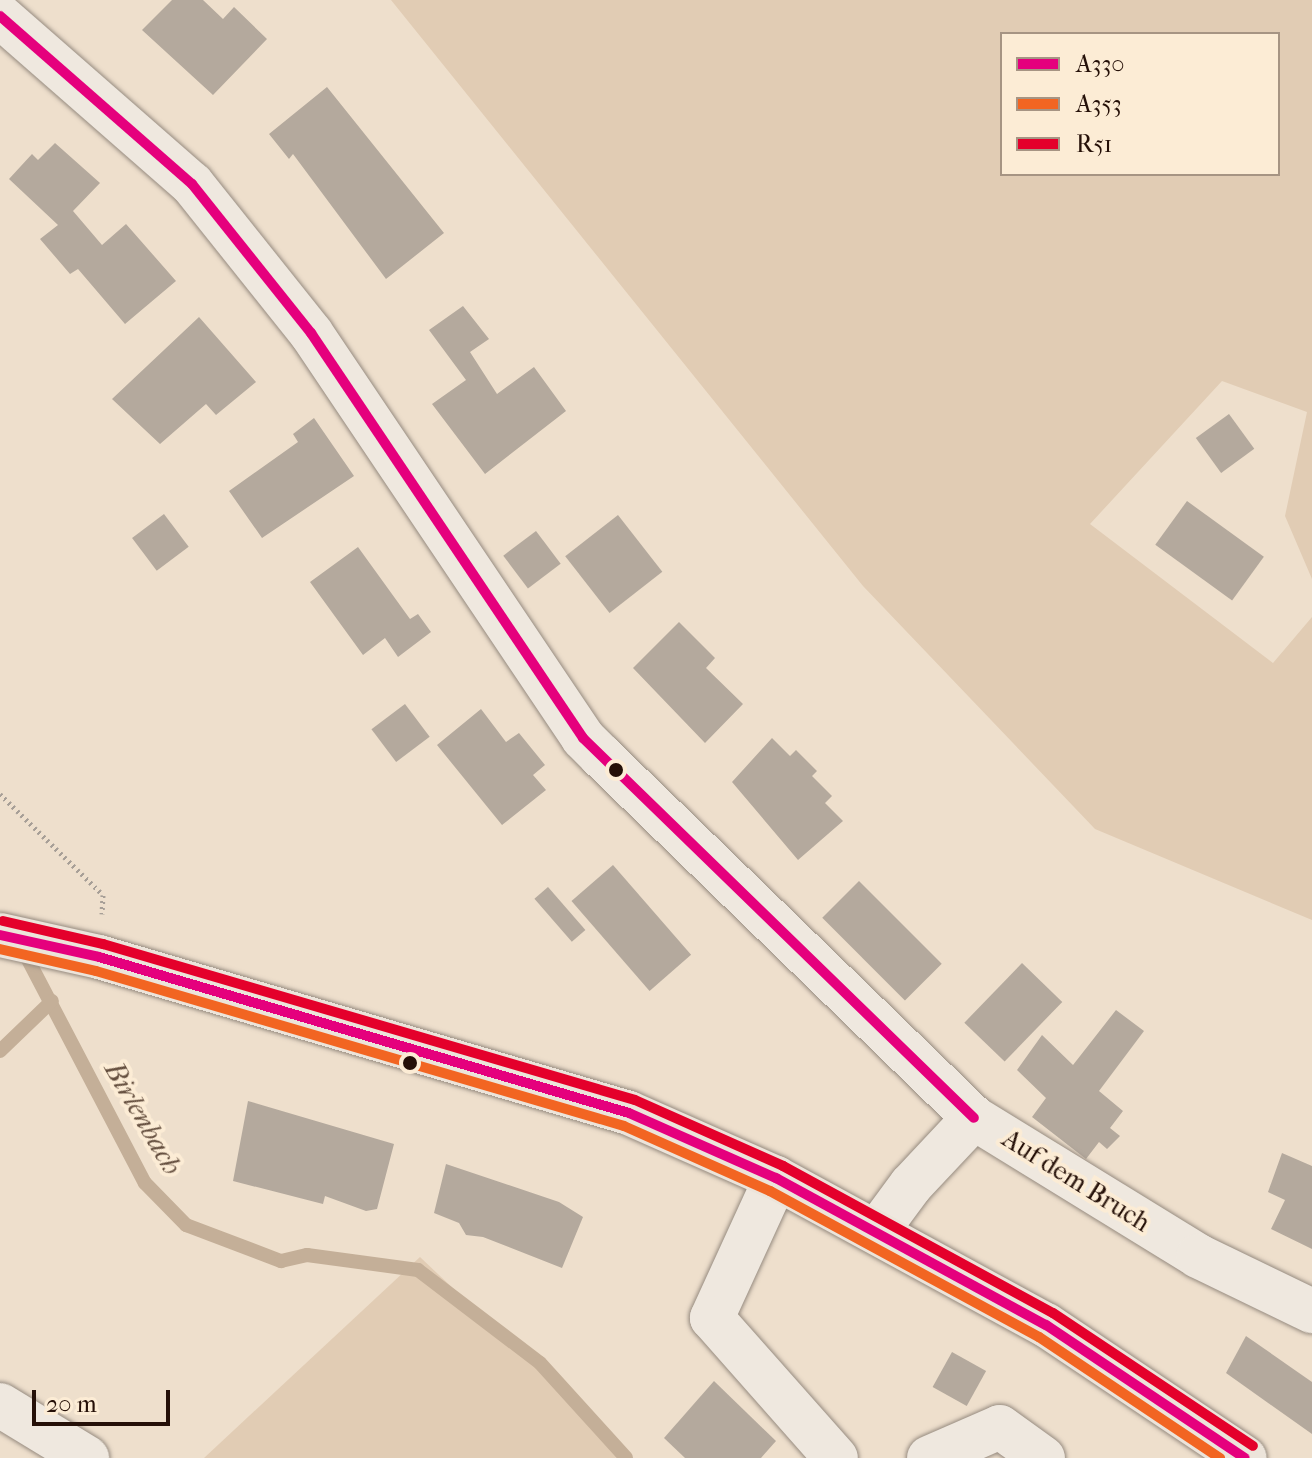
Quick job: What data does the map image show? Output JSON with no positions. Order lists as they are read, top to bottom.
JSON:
{
  "streets": {
    "street": ["Auf dem Bruch"]
  },
  "water": ["Birlenbach"],
  "lines": ["transit line A330", "transit line R51", "transit line A353"],
  "legend": ["A330", "A353", "R51"],
  "scale_bar": "20 m"
}
